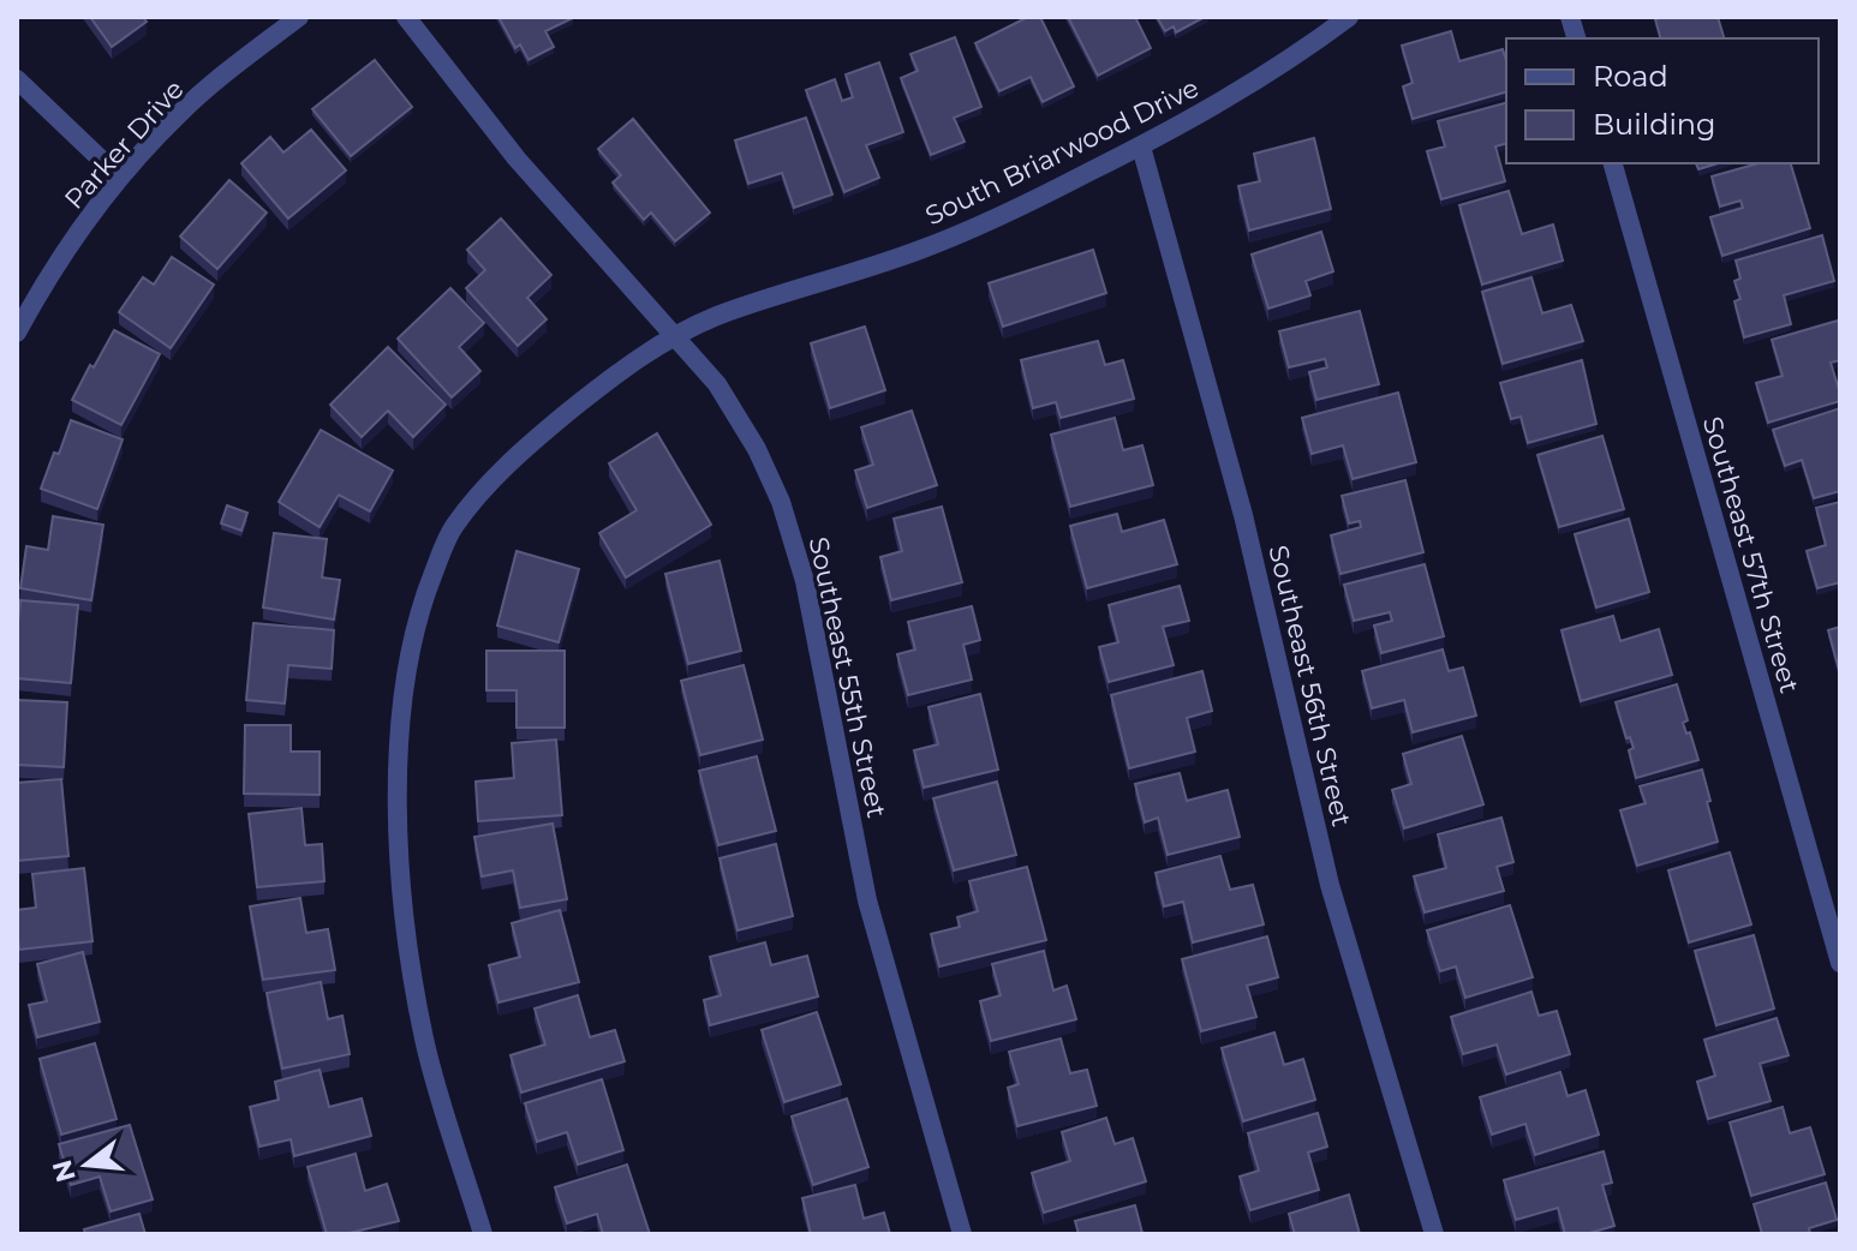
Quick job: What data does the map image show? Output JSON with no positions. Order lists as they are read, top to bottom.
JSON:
{
  "streets": {
    "street": [
      "Parker Drive",
      "South Briarwood Drive",
      "Southeast 57th Street",
      "Southeast 55th Street",
      "Southeast 56th Street"
    ]
  },
  "crossings": [
    ["South Briarwood Drive", "Southeast 55th Street"],
    ["South Briarwood Drive", "Southeast 56th Street"]
  ],
  "legend": ["Road", "Building"],
  "north": "left"
}
